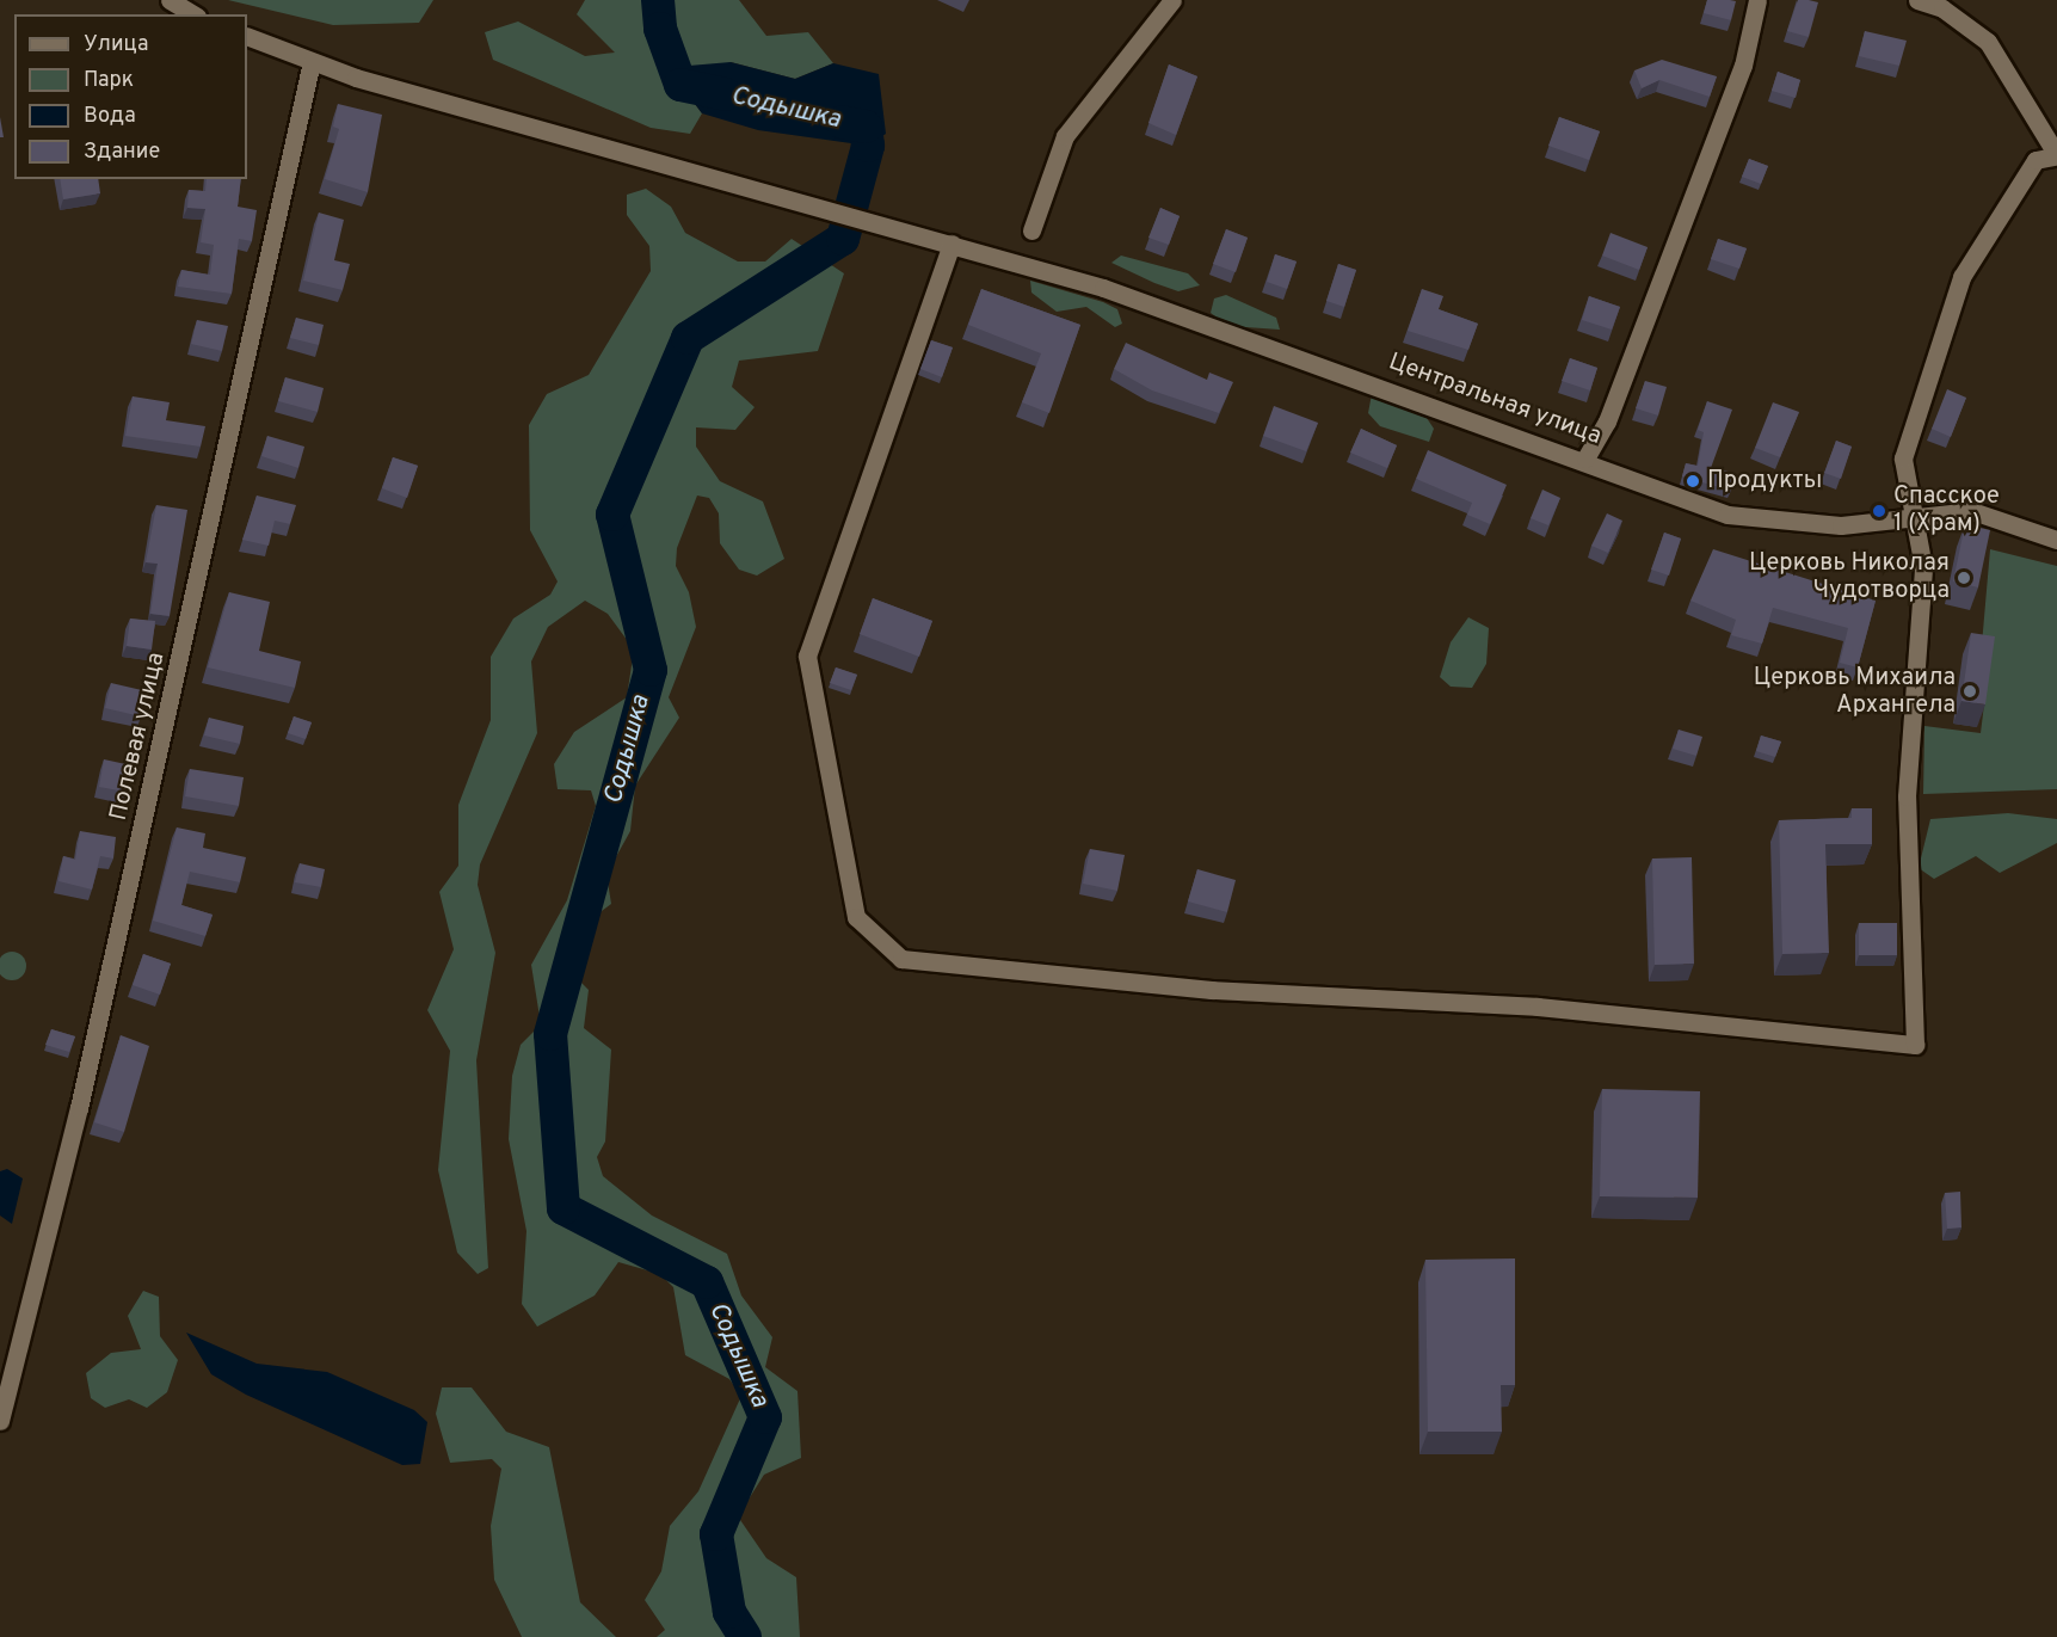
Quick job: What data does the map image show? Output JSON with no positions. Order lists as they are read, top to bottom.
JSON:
{
  "streets": {
    "street": ["Центральная улица", "Полевая улица"]
  },
  "crossings": [
    ["Центральная улица", "Полевая улица"]
  ],
  "water": ["Содышка"],
  "places": [
    "Продукты",
    "Спасское 1 (Храм)",
    "Церковь Николая Чудотворца",
    "Церковь Михаила Архангела"
  ],
  "legend": [
    "Улица",
    "Парк",
    "Вода",
    "Здание"
  ]
}
